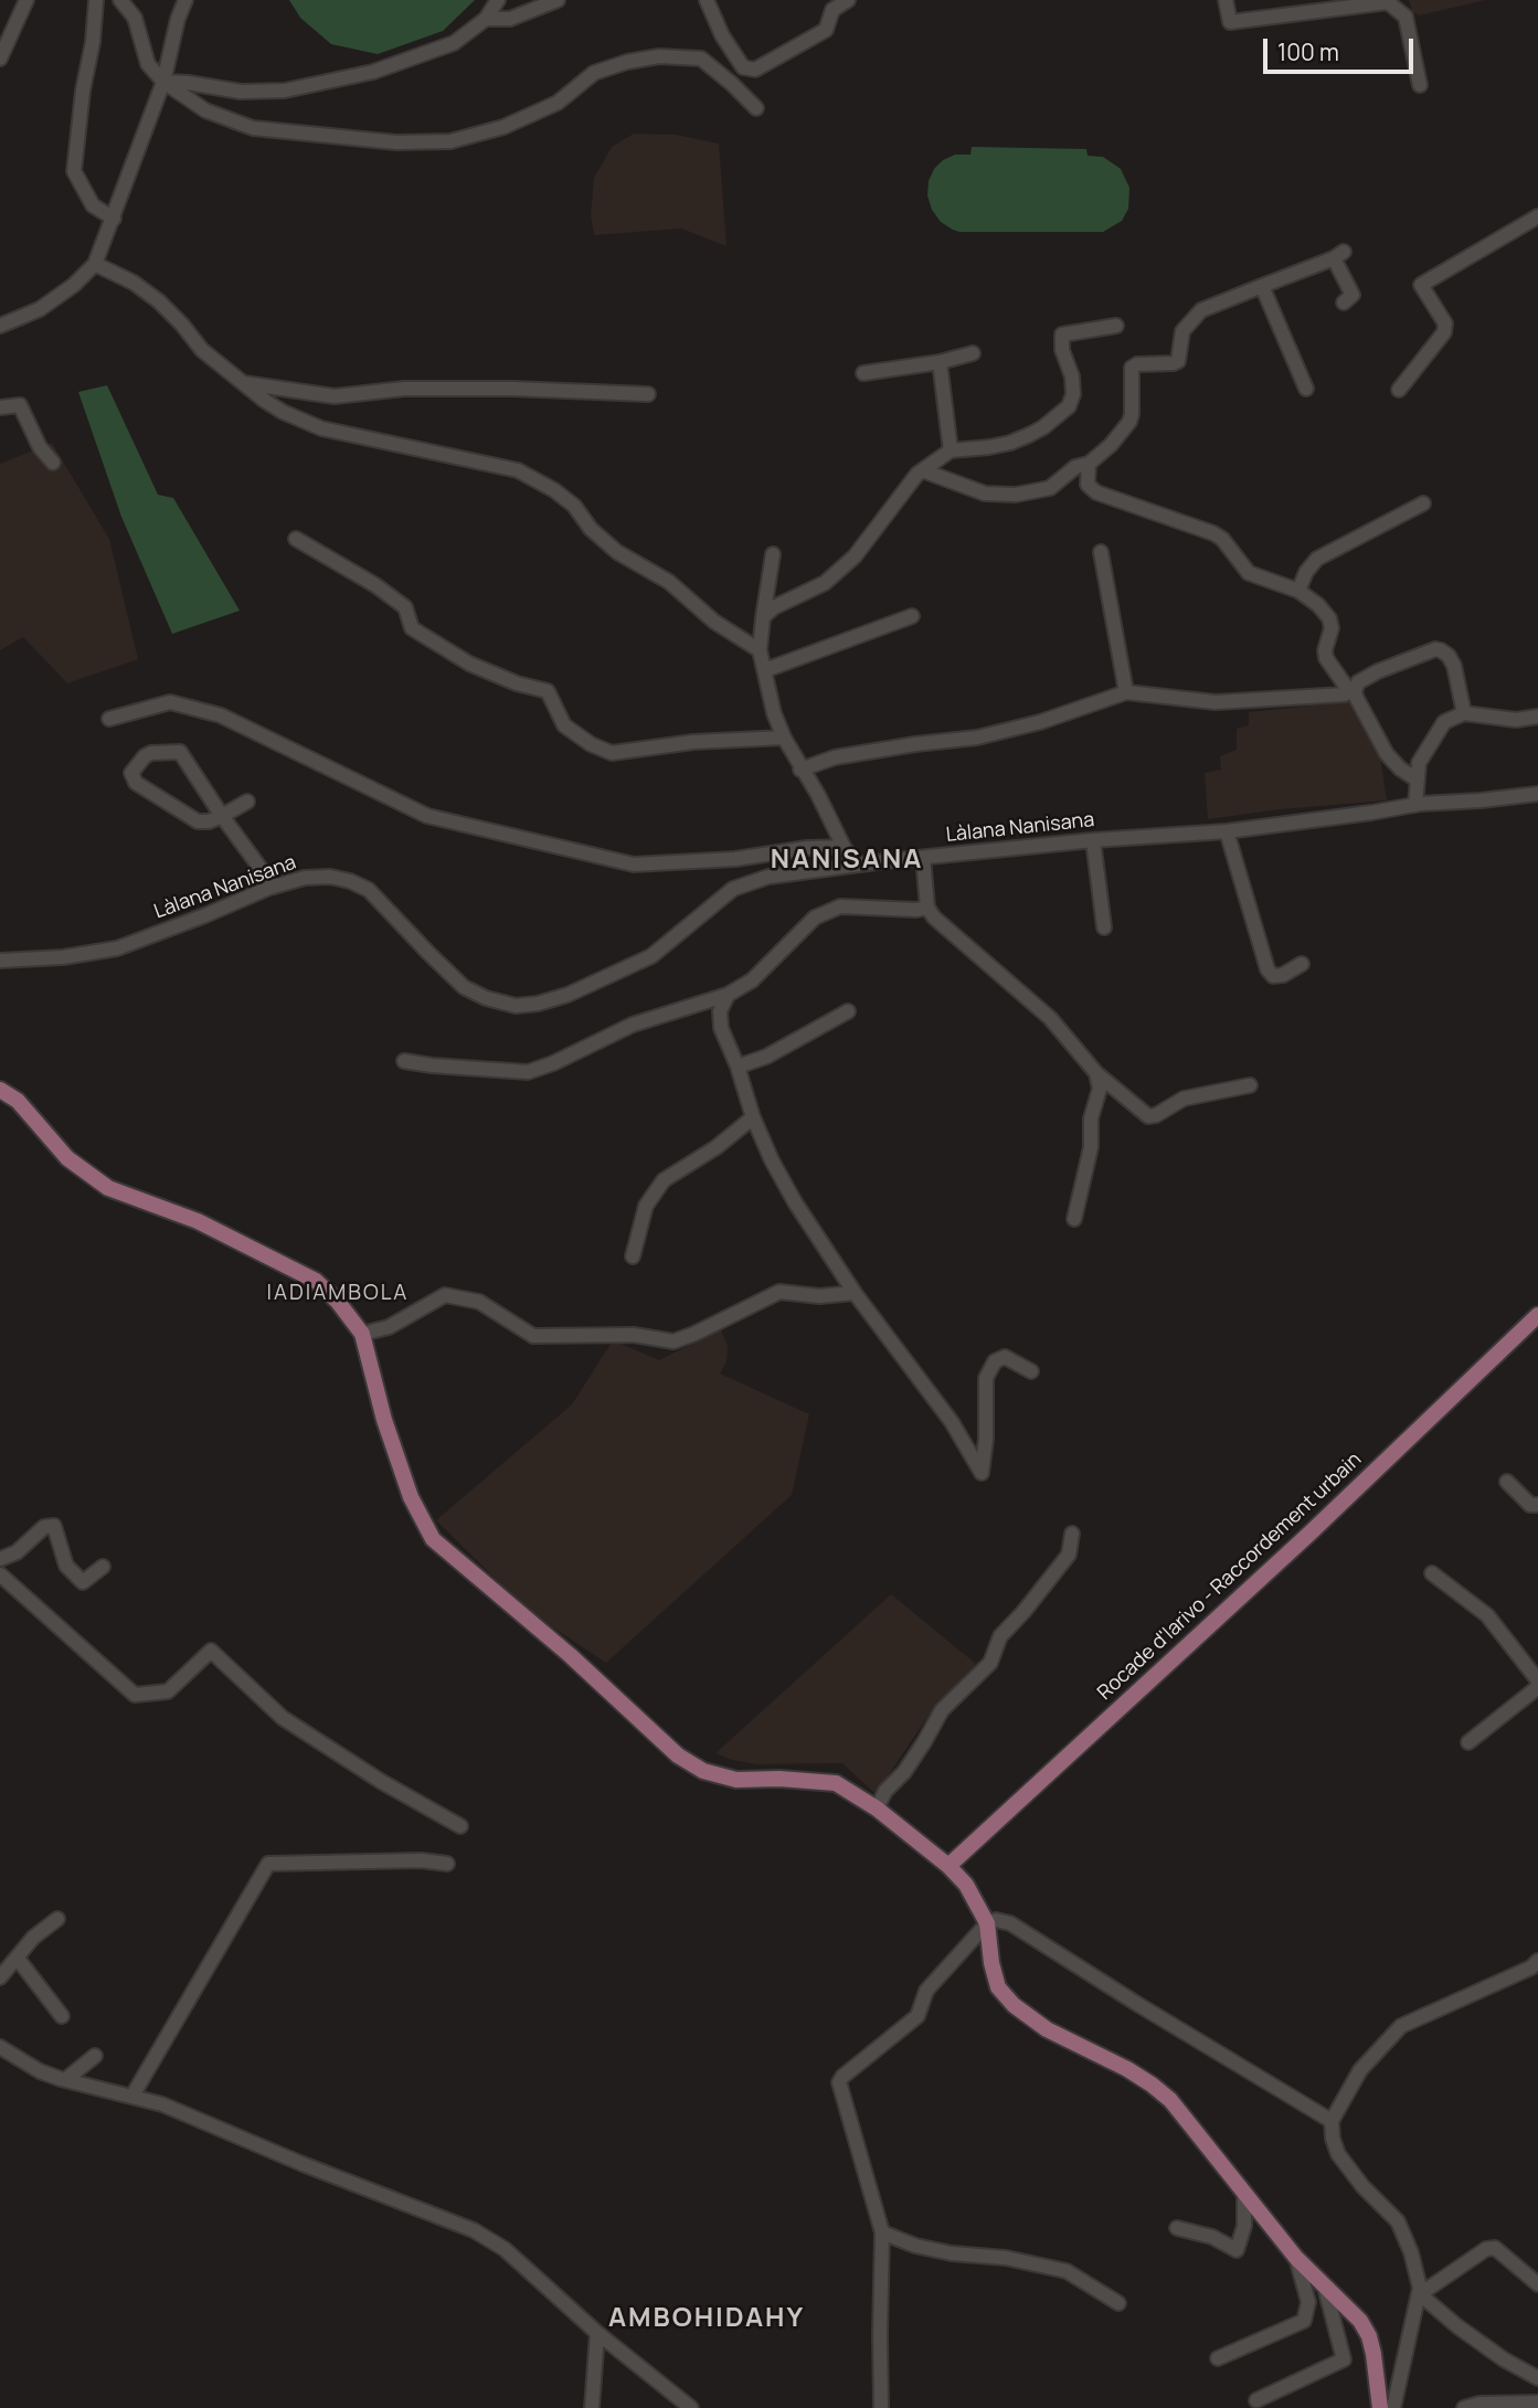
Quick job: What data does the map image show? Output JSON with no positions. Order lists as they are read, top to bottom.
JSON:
{
  "streets": {
    "main road": ["Rocade d'Iarivo - Raccordement urbain"],
    "street": ["Làlana Nanisana"]
  },
  "districts": ["NANISANA", "IADIAMBOLA", "AMBOHIDAHY"],
  "scale_bar": "100 m"
}
